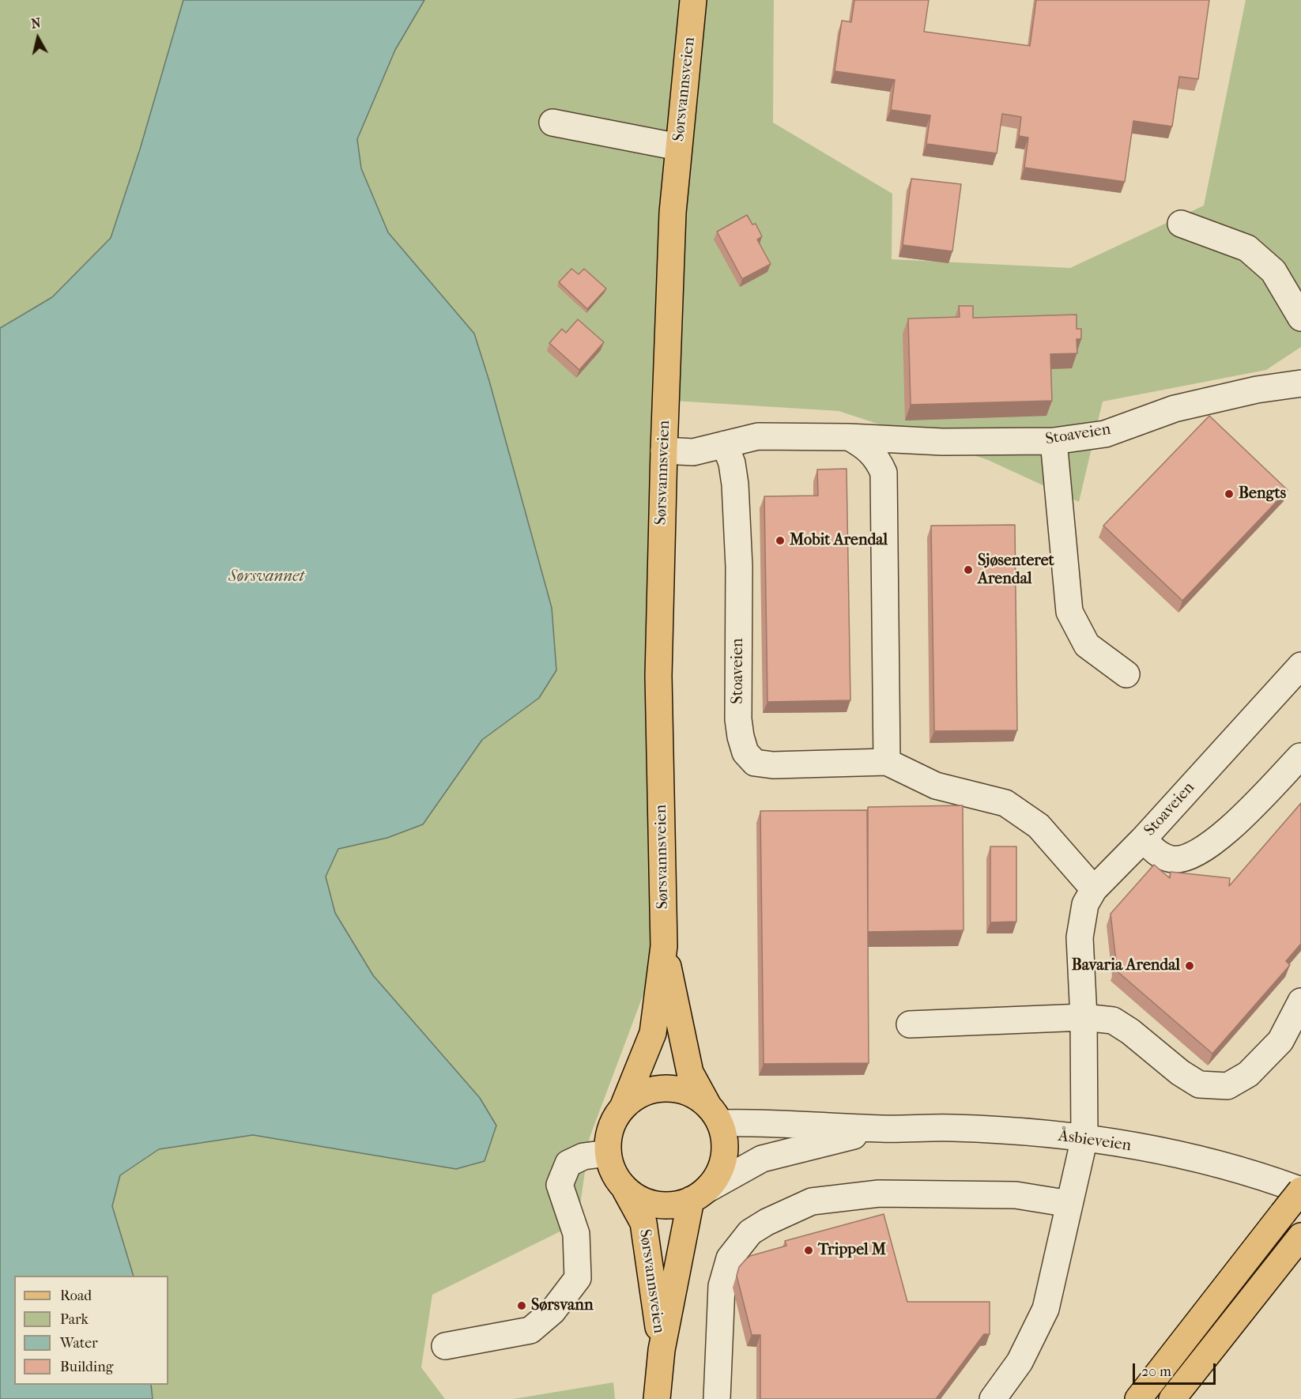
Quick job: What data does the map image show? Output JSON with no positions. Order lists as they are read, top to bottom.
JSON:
{
  "streets": {
    "main road": ["Sørsvannsveien"],
    "street": ["Stoaveien", "Åsbieveien"]
  },
  "crossings": [
    ["Sørsvannsveien", "Stoaveien"],
    ["Sørsvannsveien", "Åsbieveien"],
    ["Stoaveien", "Åsbieveien"]
  ],
  "water": ["Sørsvannet"],
  "places": [
    "Bengts",
    "Mobit Arendal",
    "Sjøsenteret Arendal",
    "Bavaria Arendal",
    "Trippel M",
    "Sørsvann"
  ],
  "legend": [
    "Road",
    "Park",
    "Water",
    "Building"
  ],
  "scale_bar": "20 m",
  "north": "top"
}
